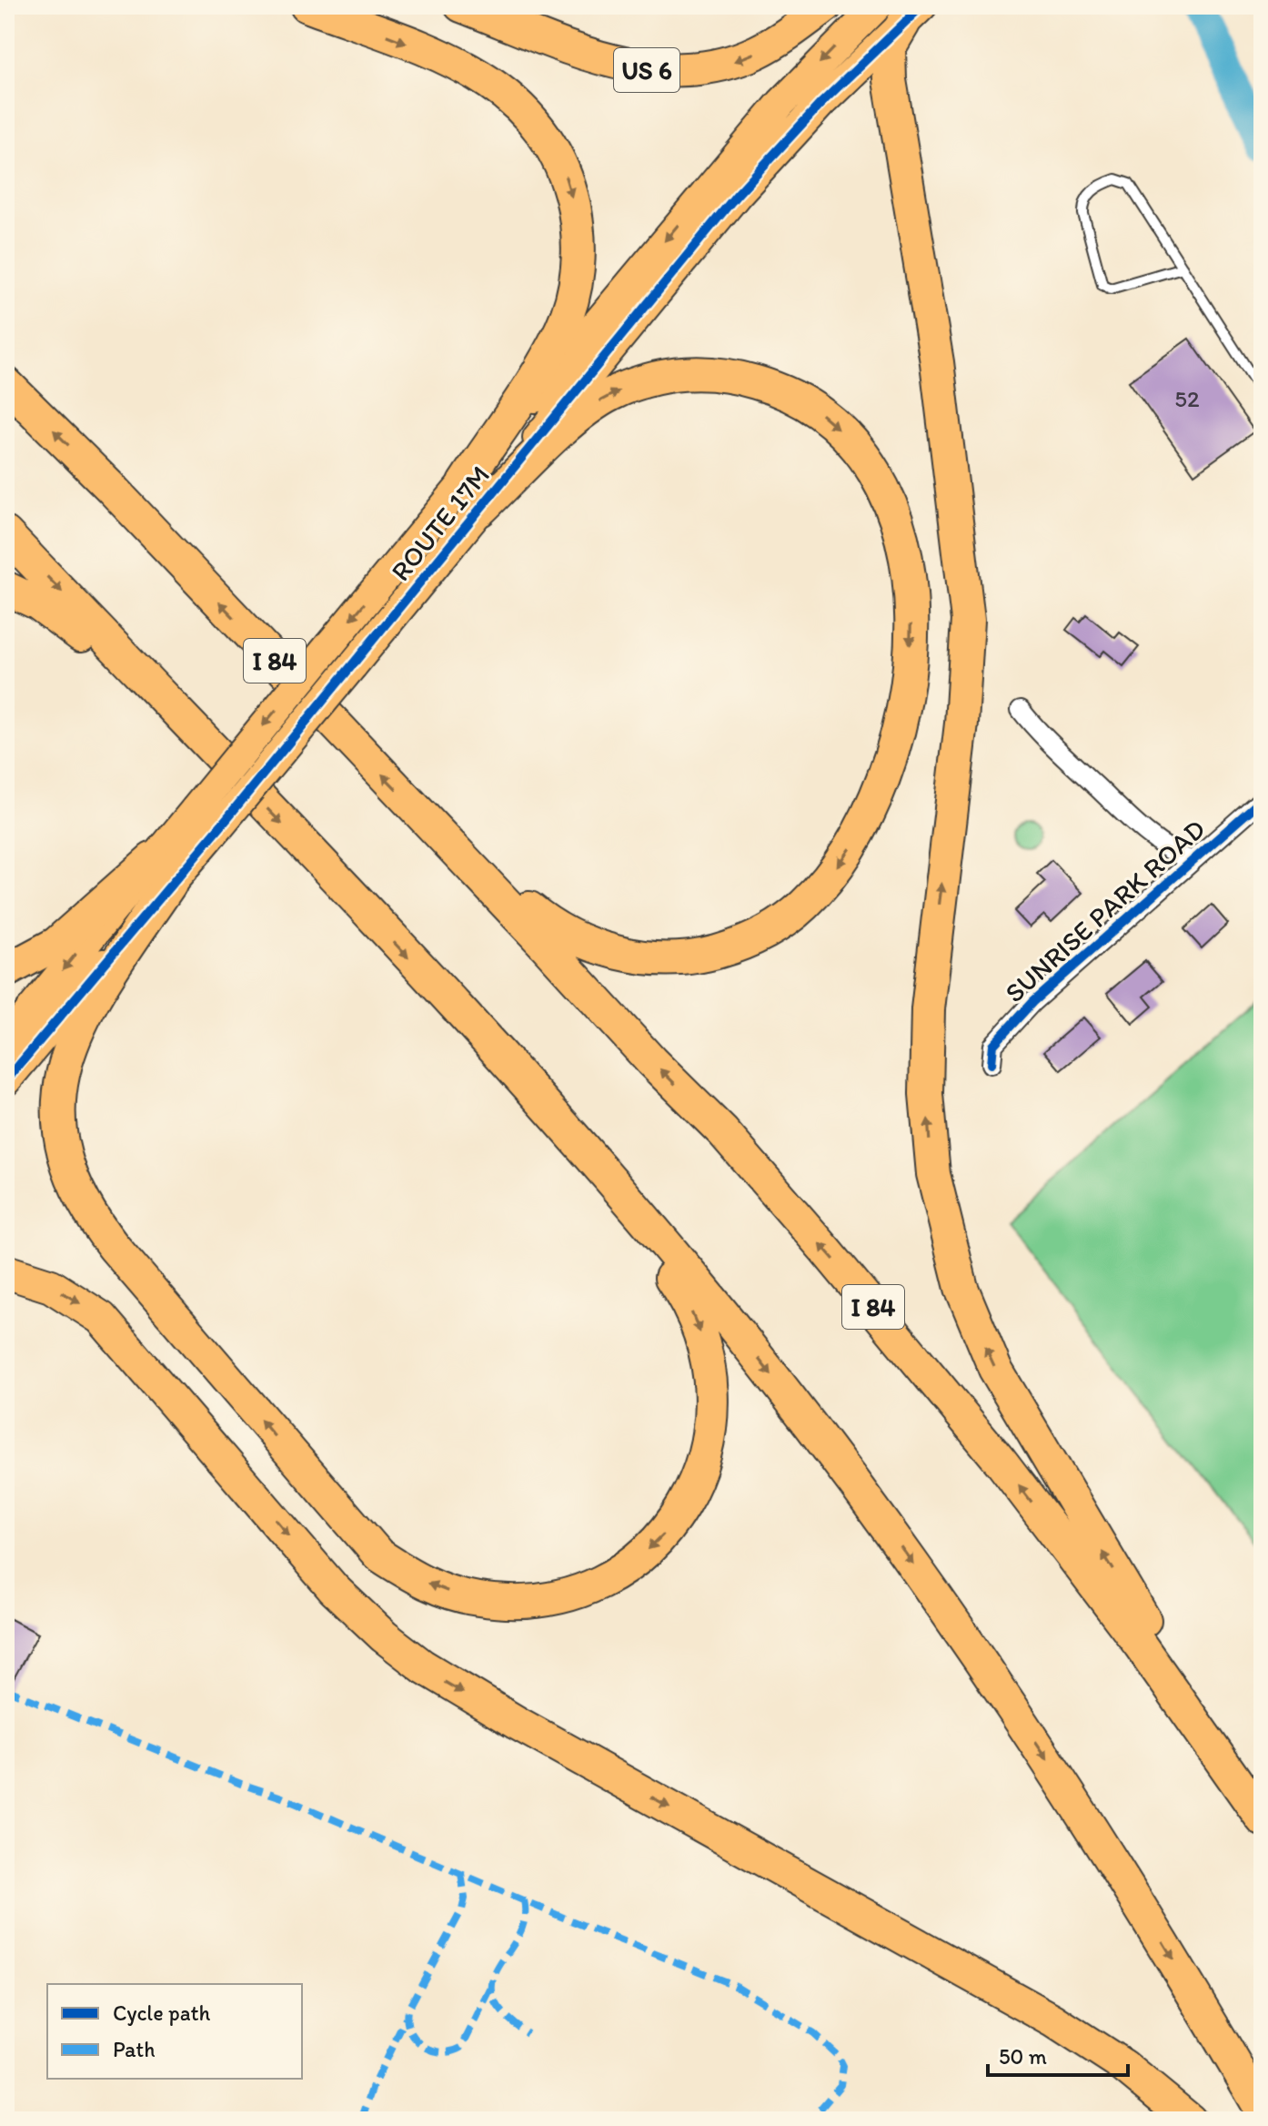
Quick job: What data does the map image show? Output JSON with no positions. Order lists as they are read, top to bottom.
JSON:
{
  "streets": {
    "highway": ["US 6", "I 84"],
    "main road": ["ROUTE 17M"],
    "street": ["SUNRISE PARK ROAD"]
  },
  "house_numbers": ["52"],
  "legend": ["Cycle path", "Path"],
  "scale_bar": "50 m"
}
